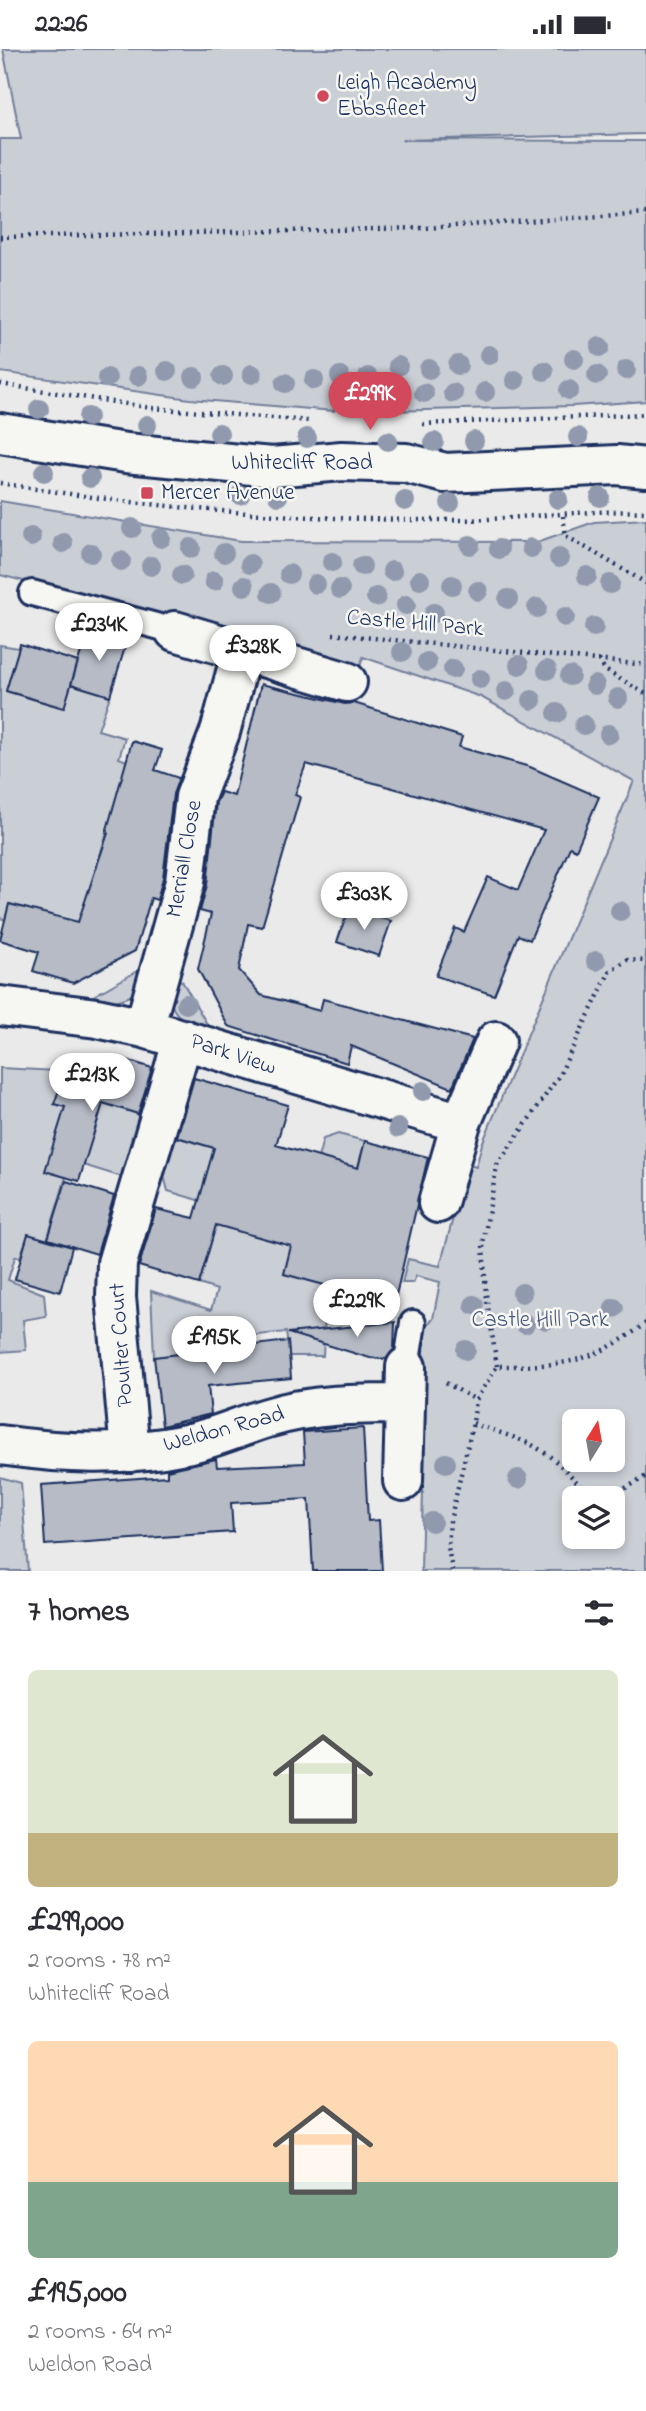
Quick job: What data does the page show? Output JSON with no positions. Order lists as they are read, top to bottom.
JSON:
{
  "streets": {
    "street": [
      "Whitecliff Road",
      "Merriall Close",
      "Park View",
      "Poulter Court",
      "Weldon Road"
    ],
    "path": ["Castle Hill Park"]
  },
  "crossings": [
    ["Merriall Close", "Park View"],
    ["Park View", "Poulter Court"],
    ["Poulter Court", "Weldon Road"]
  ],
  "parks": ["Castle Hill Park"],
  "places": {
    "other": ["Leigh Academy Ebbsfleet"],
    "transit": ["Mercer Avenue"]
  },
  "north": "top",
  "page": {
    "status": "22:26",
    "price": [
      "£299K",
      "£234K",
      "£328K",
      "£303K",
      "£213K",
      "£229K",
      "£195K"
    ],
    "heading": "7 homes",
    "list": [
      {
        "name": "£299,000",
        "note": "2 rooms · 78 m² · Whitecliff Road"
      },
      {
        "name": "£195,000",
        "note": "2 rooms · 64 m² · Weldon Road"
      }
    ]
  }
}
